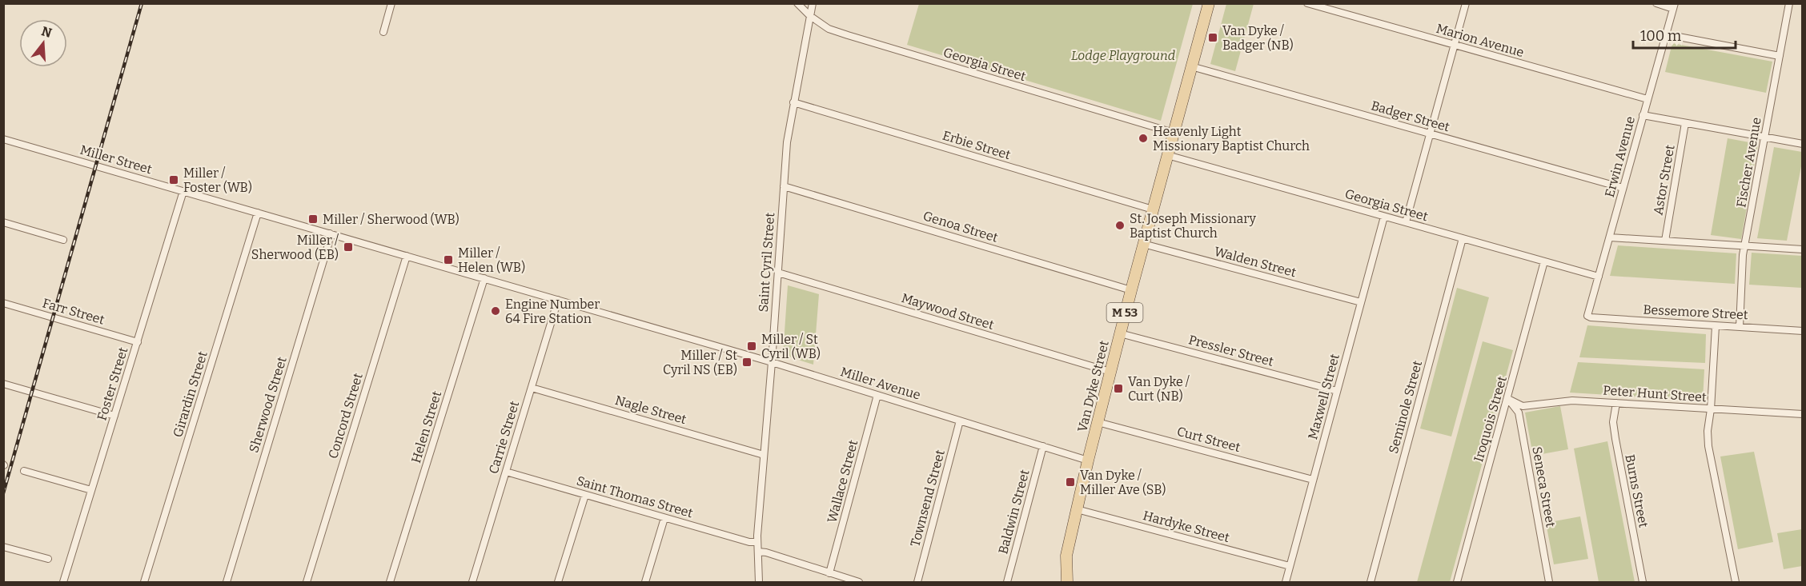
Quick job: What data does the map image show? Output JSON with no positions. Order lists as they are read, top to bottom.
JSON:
{
  "streets": {
    "main road": ["M 53", "Van Dyke Street"],
    "street": [
      "Marion Avenue",
      "Georgia Street",
      "Badger Street",
      "Erbie Street",
      "Erwin Avenue",
      "Miller Street",
      "Fischer Avenue",
      "Astor Street",
      "Genoa Street",
      "Walden Street",
      "Saint Cyril Street",
      "Farr Street",
      "Maywood Street",
      "Bessemore Street",
      "Pressler Street",
      "Miller Avenue",
      "Foster Street",
      "Peter Hunt Street",
      "Girardin Street",
      "Maxwell Street",
      "Sherwood Street",
      "Seminole Street",
      "Nagle Street",
      "Concord Street",
      "Iroquois Street",
      "Helen Street",
      "Carrie Street",
      "Curt Street",
      "Wallace Street",
      "Seneca Street",
      "Burns Street",
      "Saint Thomas Street",
      "Townsend Street",
      "Baldwin Street",
      "Hardyke Street"
    ]
  },
  "crossings": [
    ["Marion Avenue", "Erwin Avenue"],
    ["Georgia Street", "Erwin Avenue"],
    ["Georgia Street", "Saint Cyril Street"],
    ["Georgia Street", "Van Dyke Street"],
    ["Georgia Street", "Maxwell Street"],
    ["Georgia Street", "Seminole Street"],
    ["Georgia Street", "Iroquois Street"],
    ["Badger Street", "Erwin Avenue"],
    ["Badger Street", "Van Dyke Street"],
    ["Erbie Street", "Saint Cyril Street"],
    ["Erbie Street", "Van Dyke Street"],
    ["Erwin Avenue", "Bessemore Street"],
    ["Miller Street", "Miller Avenue"],
    ["Miller Street", "Foster Street"],
    ["Miller Street", "Girardin Street"],
    ["Miller Street", "Sherwood Street"],
    ["Miller Street", "Concord Street"],
    ["Miller Street", "Helen Street"],
    ["Miller Street", "Carrie Street"],
    ["Fischer Avenue", "Bessemore Street"],
    ["Genoa Street", "Saint Cyril Street"],
    ["Genoa Street", "Van Dyke Street"],
    ["Walden Street", "Van Dyke Street"],
    ["Walden Street", "Maxwell Street"],
    ["Saint Cyril Street", "Maywood Street"],
    ["Saint Cyril Street", "Miller Avenue"],
    ["Saint Cyril Street", "Nagle Street"],
    ["Saint Cyril Street", "Saint Thomas Street"],
    ["Farr Street", "Foster Street"],
    ["Maywood Street", "Van Dyke Street"],
    ["Pressler Street", "Van Dyke Street"],
    ["Pressler Street", "Maxwell Street"],
    ["Miller Avenue", "Van Dyke Street"],
    ["Miller Avenue", "Wallace Street"],
    ["Miller Avenue", "Townsend Street"],
    ["Miller Avenue", "Baldwin Street"],
    ["Van Dyke Street", "Curt Street"],
    ["Van Dyke Street", "Hardyke Street"],
    ["Peter Hunt Street", "Iroquois Street"],
    ["Peter Hunt Street", "Seneca Street"],
    ["Peter Hunt Street", "Burns Street"],
    ["Maxwell Street", "Curt Street"],
    ["Maxwell Street", "Hardyke Street"],
    ["Nagle Street", "Carrie Street"],
    ["Iroquois Street", "Seneca Street"],
    ["Carrie Street", "Saint Thomas Street"]
  ],
  "parks": ["Lodge Playground"],
  "places": {
    "transit": [
      "Van Dyke / Badger (NB)",
      "Miller / Foster (WB)",
      "Miller / Sherwood (WB)",
      "Miller / Sherwood (EB)",
      "Miller / Helen (WB)",
      "Miller / St Cyril (WB)",
      "Miller / St Cyril NS (EB)",
      "Van Dyke / Curt (NB)",
      "Van Dyke / Miller Ave (SB)"
    ],
    "other": ["Heavenly Light Missionary Baptist Church", "St. Joseph Missionary Baptist Church", "Engine Number 64 Fire Station"]
  },
  "scale_bar": "100 m",
  "north": "top"
}
